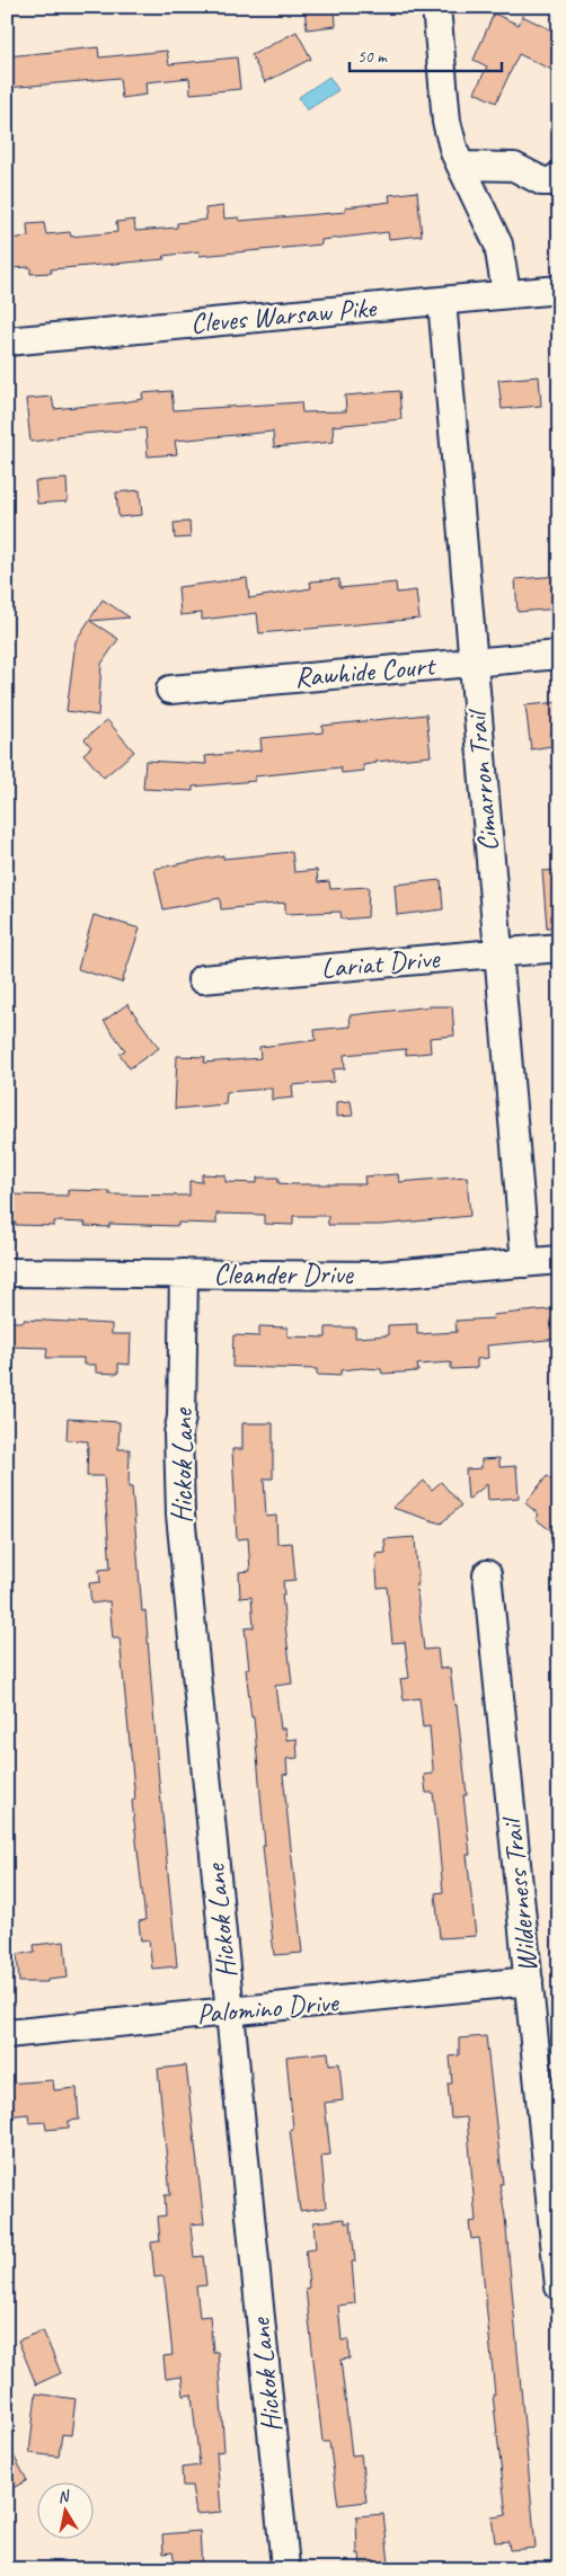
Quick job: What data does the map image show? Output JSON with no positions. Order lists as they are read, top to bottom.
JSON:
{
  "streets": {
    "street": [
      "Cleves Warsaw Pike",
      "Rawhide Court",
      "Cimarron Trail",
      "Lariat Drive",
      "Cleander Drive",
      "Hickok Lane",
      "Wilderness Trail",
      "Palomino Drive"
    ]
  },
  "crossings": [
    ["Cleves Warsaw Pike", "Cimarron Trail"],
    ["Rawhide Court", "Cimarron Trail"],
    ["Cimarron Trail", "Lariat Drive"],
    ["Cimarron Trail", "Cleander Drive"],
    ["Cleander Drive", "Hickok Lane"],
    ["Hickok Lane", "Palomino Drive"],
    ["Wilderness Trail", "Palomino Drive"]
  ],
  "scale_bar": "50 m",
  "north": "top"
}
